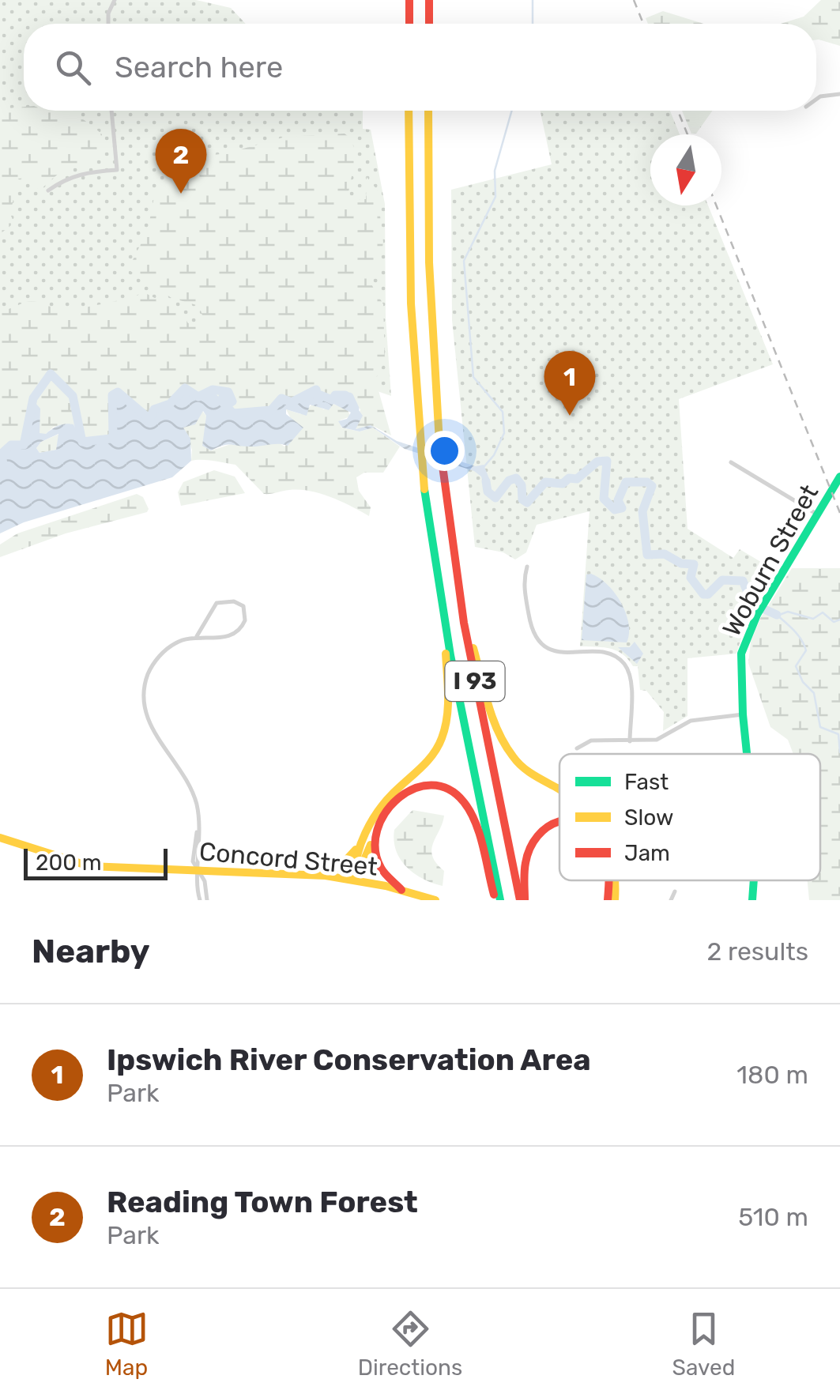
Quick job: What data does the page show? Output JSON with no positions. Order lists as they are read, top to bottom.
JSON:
{
  "streets": {
    "main road": ["Woburn Street", "I 93", "Concord Street"]
  },
  "legend": ["Fast", "Slow", "Jam"],
  "scale_bar": "200 m",
  "north": "bottom",
  "page": {
    "search": "Search here",
    "pins": ["2", "1"],
    "scale": "200 m",
    "heading": ["Nearby", "2 results"],
    "list": [
      {
        "mark": "1",
        "name": "Ipswich River Conservation Area",
        "note": "Park",
        "value": "180 m"
      },
      {
        "mark": "2",
        "name": "Reading Town Forest",
        "note": "Park",
        "value": "510 m"
      }
    ],
    "nav": ["Map", "Directions", "Saved"]
  }
}
